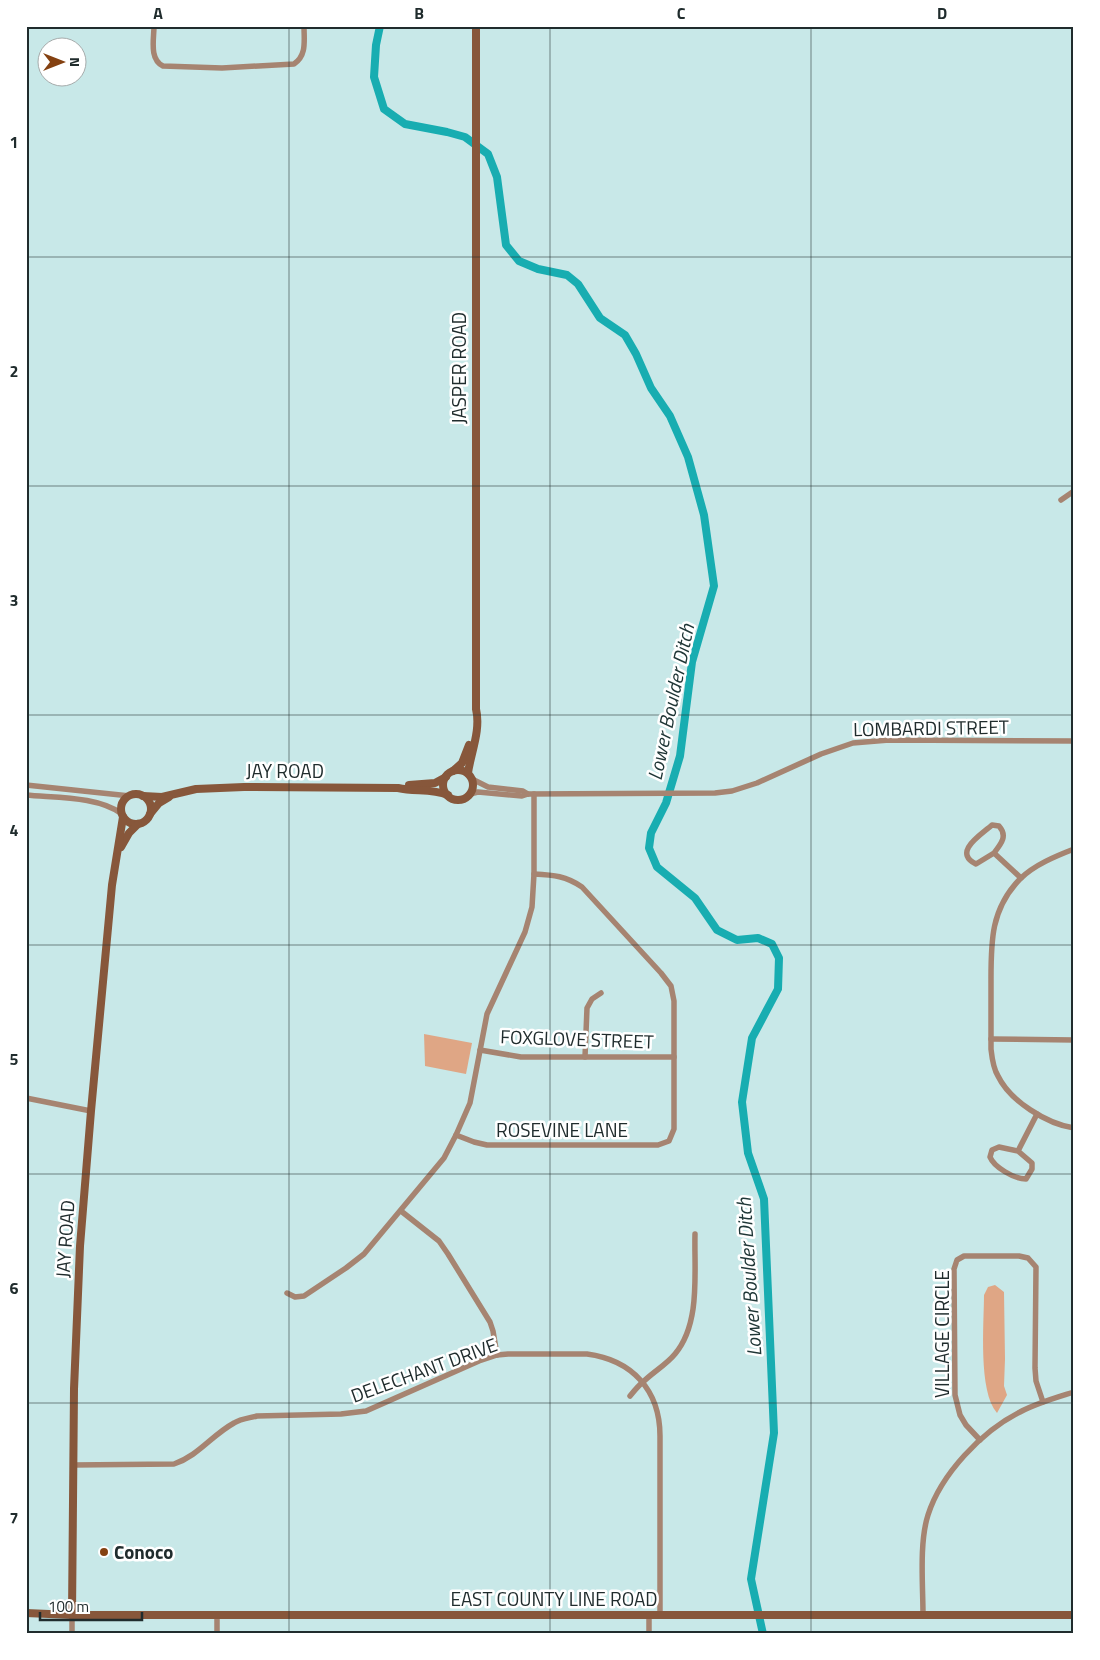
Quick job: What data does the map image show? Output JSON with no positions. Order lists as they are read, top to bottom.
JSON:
{
  "streets": {
    "street": [
      "JASPER ROAD",
      "LOMBARDI STREET",
      "JAY ROAD",
      "FOXGLOVE STREET",
      "ROSEVINE LANE",
      "VILLAGE CIRCLE",
      "DELECHANT DRIVE",
      "EAST COUNTY LINE ROAD"
    ]
  },
  "crossings": [
    ["JASPER ROAD", "LOMBARDI STREET"],
    ["JASPER ROAD", "JAY ROAD"],
    ["LOMBARDI STREET", "JAY ROAD"],
    ["JAY ROAD", "DELECHANT DRIVE"],
    ["JAY ROAD", "EAST COUNTY LINE ROAD"],
    ["FOXGLOVE STREET", "ROSEVINE LANE"],
    ["DELECHANT DRIVE", "EAST COUNTY LINE ROAD"]
  ],
  "water": ["Lower Boulder Ditch"],
  "places": ["Conoco"],
  "scale_bar": "100 m",
  "north": "right",
  "grid": {
    "columns": [
      "A",
      "B",
      "C",
      "D"
    ],
    "rows": [
      "1",
      "2",
      "3",
      "4",
      "5",
      "6",
      "7"
    ]
  }
}
